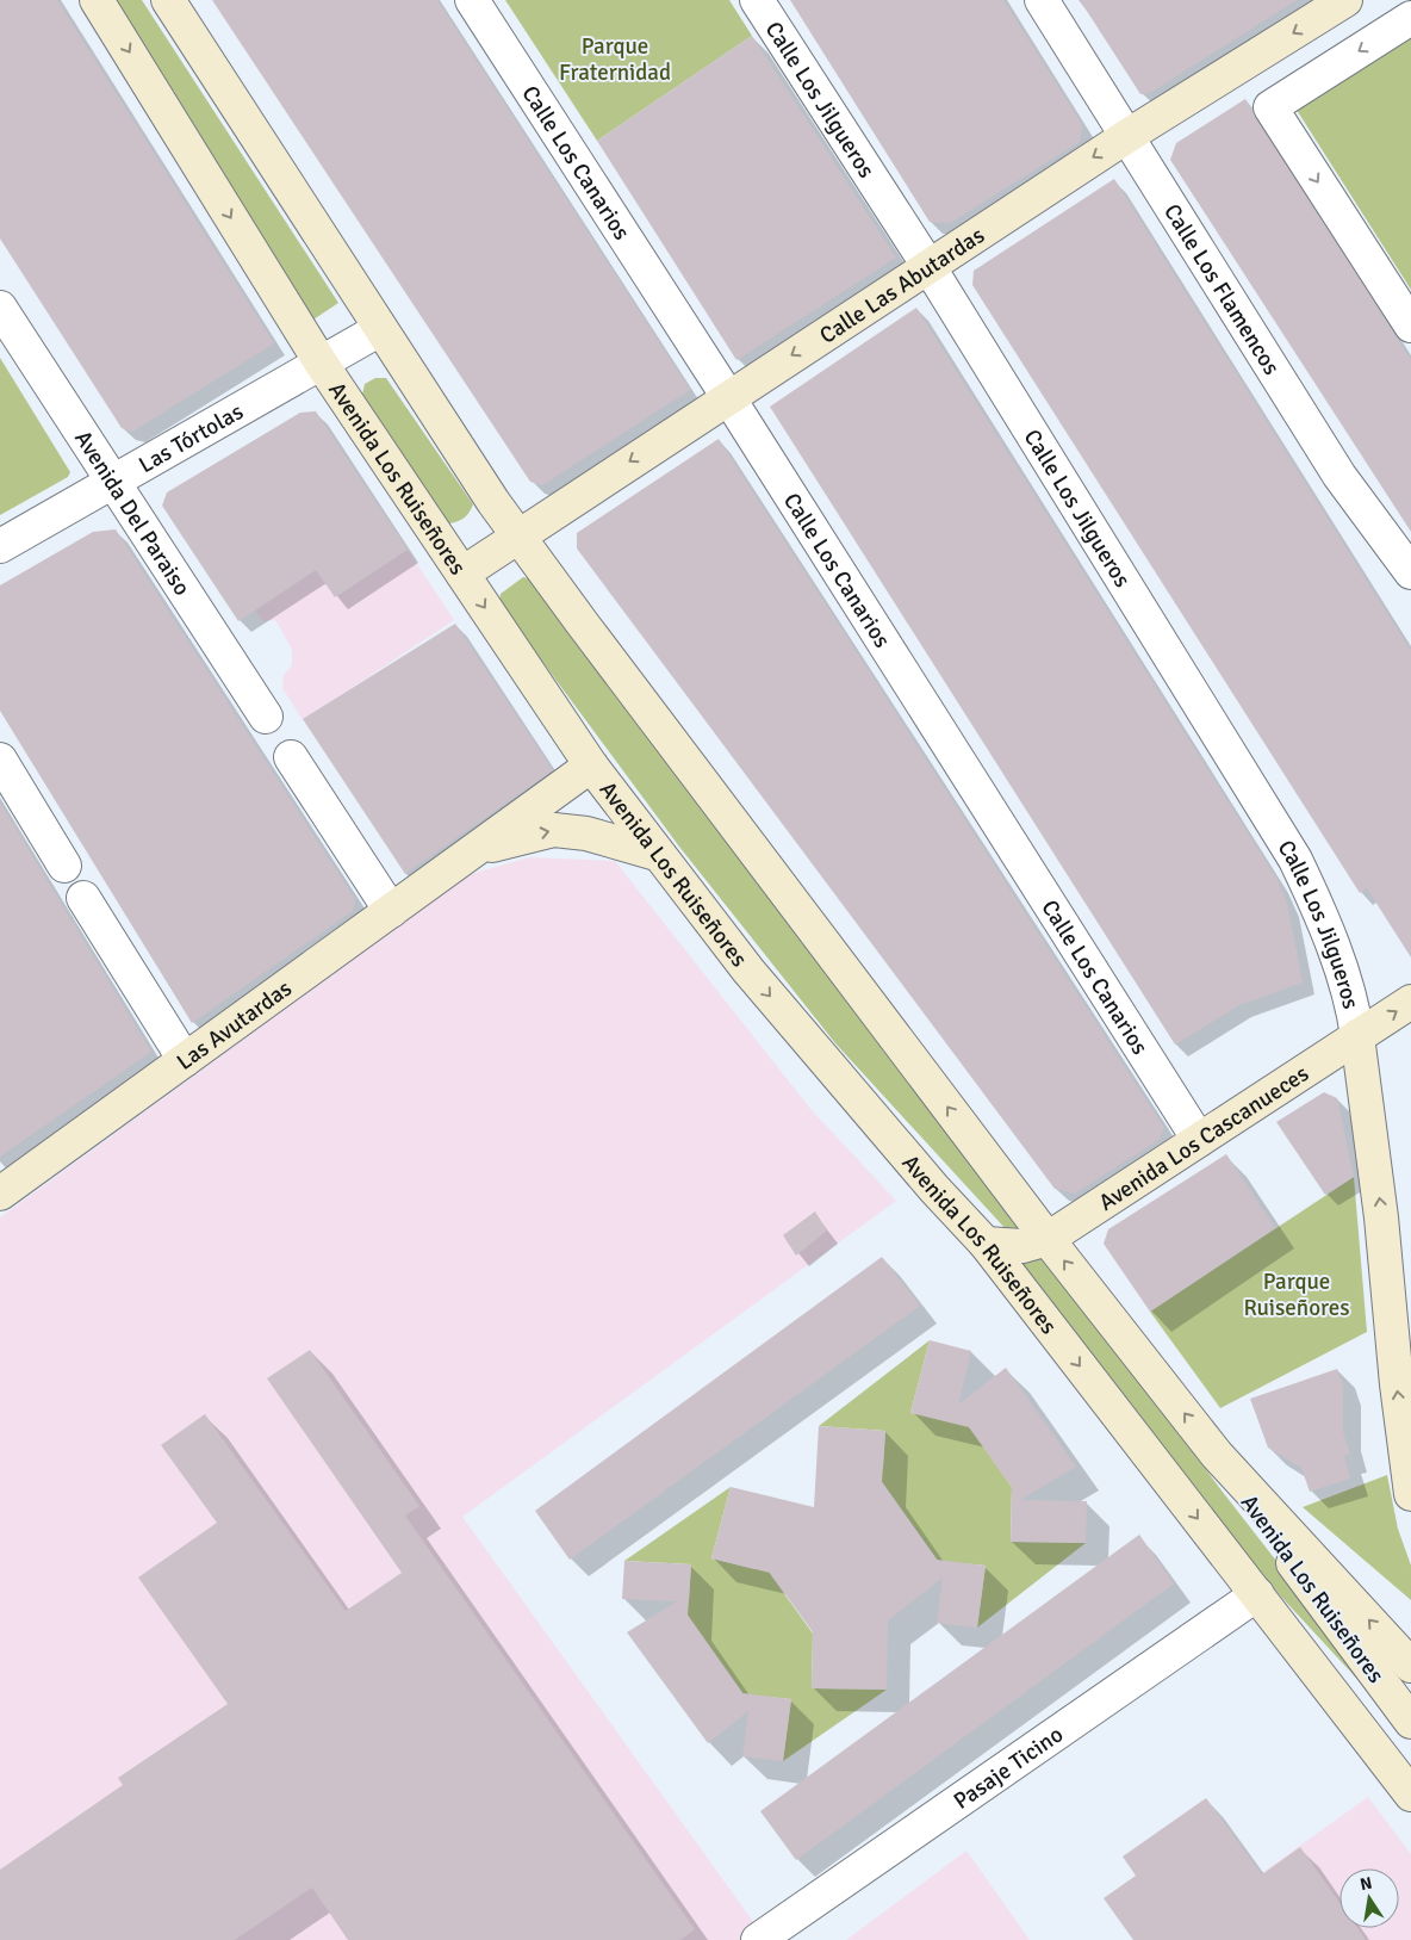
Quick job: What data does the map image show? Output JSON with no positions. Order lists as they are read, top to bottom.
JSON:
{
  "streets": {
    "main road": [
      "Calle Las Abutardas",
      "Avenida Los Ruiseñores",
      "Las Avutardas",
      "Avenida Los Cascanueces"
    ],
    "street": [
      "Calle Los Jilgueros",
      "Calle Los Canarios",
      "Calle Los Flamencos",
      "Las Tórtolas",
      "Avenida Del Paraiso",
      "Pasaje Ticino"
    ]
  },
  "crossings": [
    ["Calle Los Jilgueros", "Calle Las Abutardas"],
    ["Calle Los Jilgueros", "Avenida Los Cascanueces"],
    ["Calle Los Canarios", "Calle Las Abutardas"],
    ["Calle Los Canarios", "Avenida Los Cascanueces"],
    ["Calle Las Abutardas", "Calle Los Flamencos"],
    ["Calle Las Abutardas", "Avenida Los Ruiseñores"],
    ["Las Tórtolas", "Avenida Los Ruiseñores"],
    ["Las Tórtolas", "Avenida Del Paraiso"],
    ["Avenida Los Ruiseñores", "Las Avutardas"],
    ["Avenida Los Ruiseñores", "Avenida Los Cascanueces"],
    ["Avenida Los Ruiseñores", "Pasaje Ticino"]
  ],
  "one_way": ["Calle Las Abutardas"],
  "parks": ["Parque Fraternidad", "Parque Ruiseñores"],
  "north": "top"
}
